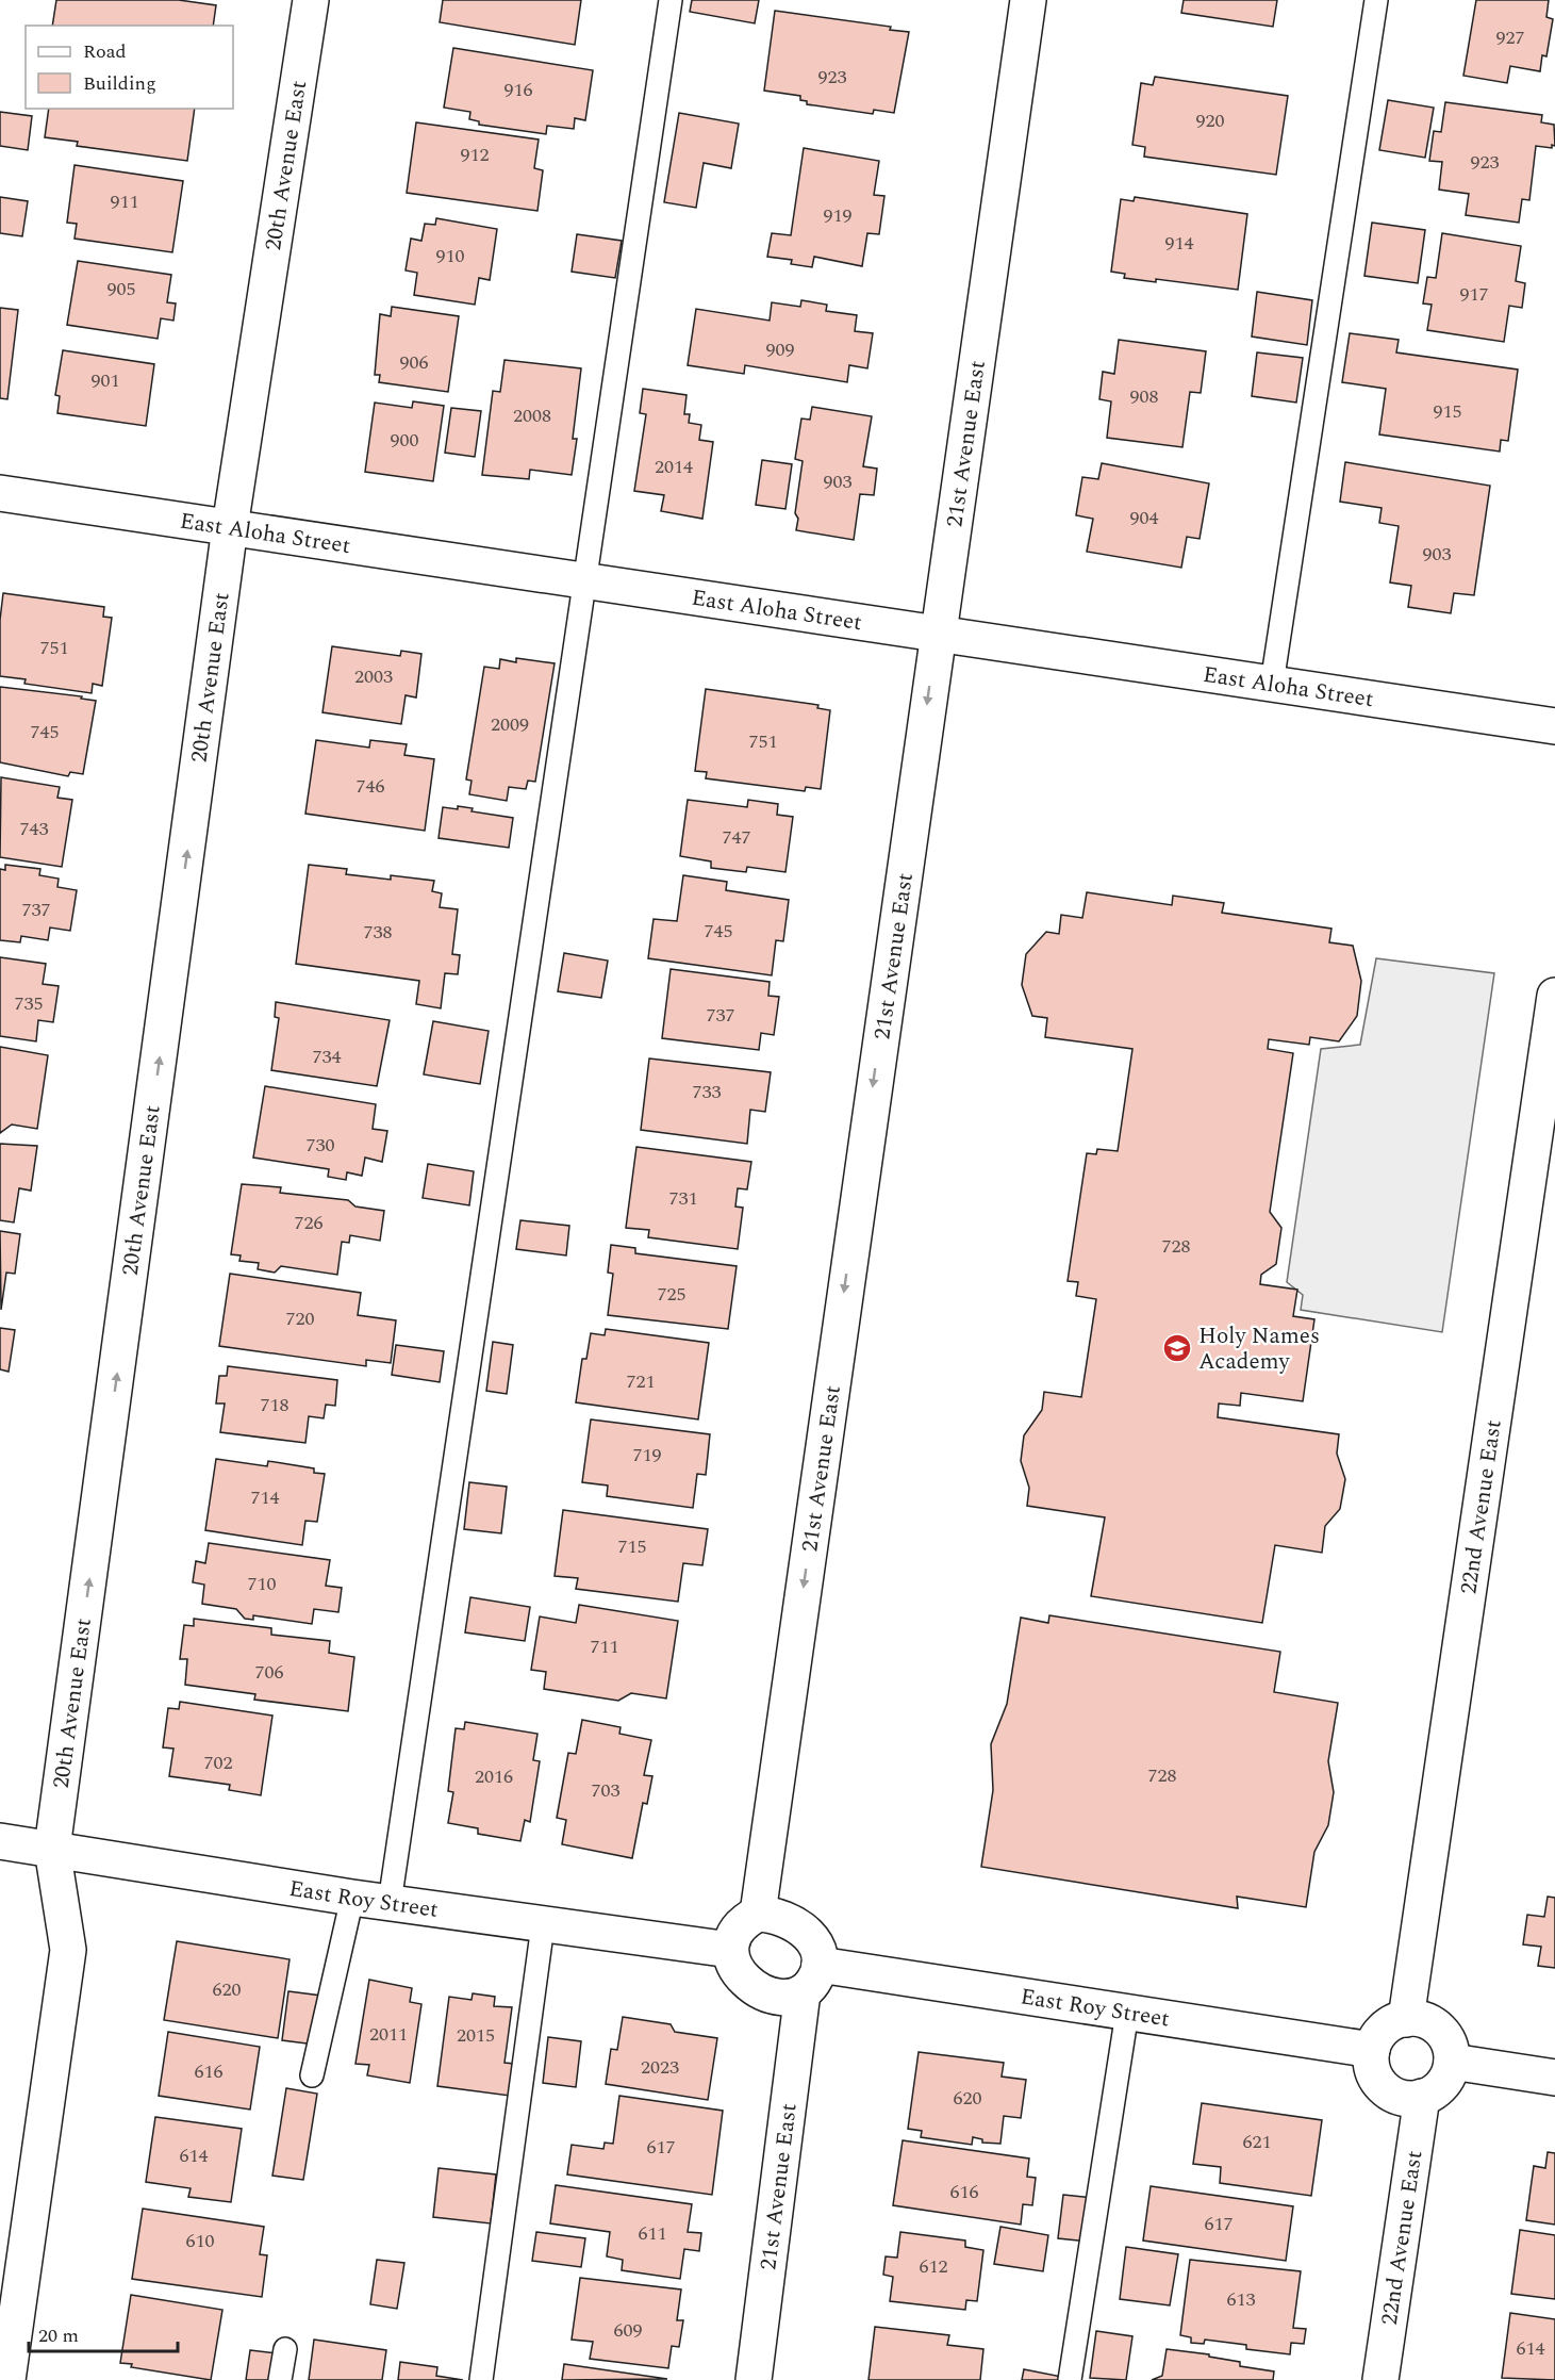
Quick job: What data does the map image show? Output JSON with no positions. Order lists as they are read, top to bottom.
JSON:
{
  "streets": {
    "street": [
      "20th Avenue East",
      "21st Avenue East",
      "East Aloha Street",
      "22nd Avenue East",
      "East Roy Street"
    ]
  },
  "crossings": [
    ["20th Avenue East", "East Aloha Street"],
    ["20th Avenue East", "East Roy Street"],
    ["21st Avenue East", "East Aloha Street"],
    ["21st Avenue East", "East Roy Street"],
    ["22nd Avenue East", "East Roy Street"]
  ],
  "one_way": ["20th Avenue East", "21st Avenue East"],
  "places": {
    "school or university": ["Holy Names Academy"]
  },
  "house_numbers": [
    "927",
    "923",
    "916",
    "920",
    "912",
    "923",
    "911",
    "919",
    "914",
    "910",
    "905",
    "917",
    "909",
    "906",
    "901",
    "908",
    "915",
    "2008",
    "900",
    "2014",
    "903",
    "904",
    "903",
    "751",
    "2003",
    "2009",
    "745",
    "751",
    "746",
    "743",
    "747",
    "737",
    "745",
    "738",
    "735",
    "737",
    "734",
    "733",
    "730",
    "731",
    "726",
    "728",
    "725",
    "720",
    "721",
    "718",
    "719",
    "714",
    "715",
    "710",
    "711",
    "706",
    "702",
    "728",
    "2016",
    "703",
    "620",
    "2011",
    "2015",
    "2023",
    "616",
    "620",
    "621",
    "617",
    "614",
    "616",
    "617",
    "611",
    "610",
    "612",
    "613",
    "609",
    "614"
  ],
  "legend": ["Road", "Building"],
  "scale_bar": "20 m"
}
